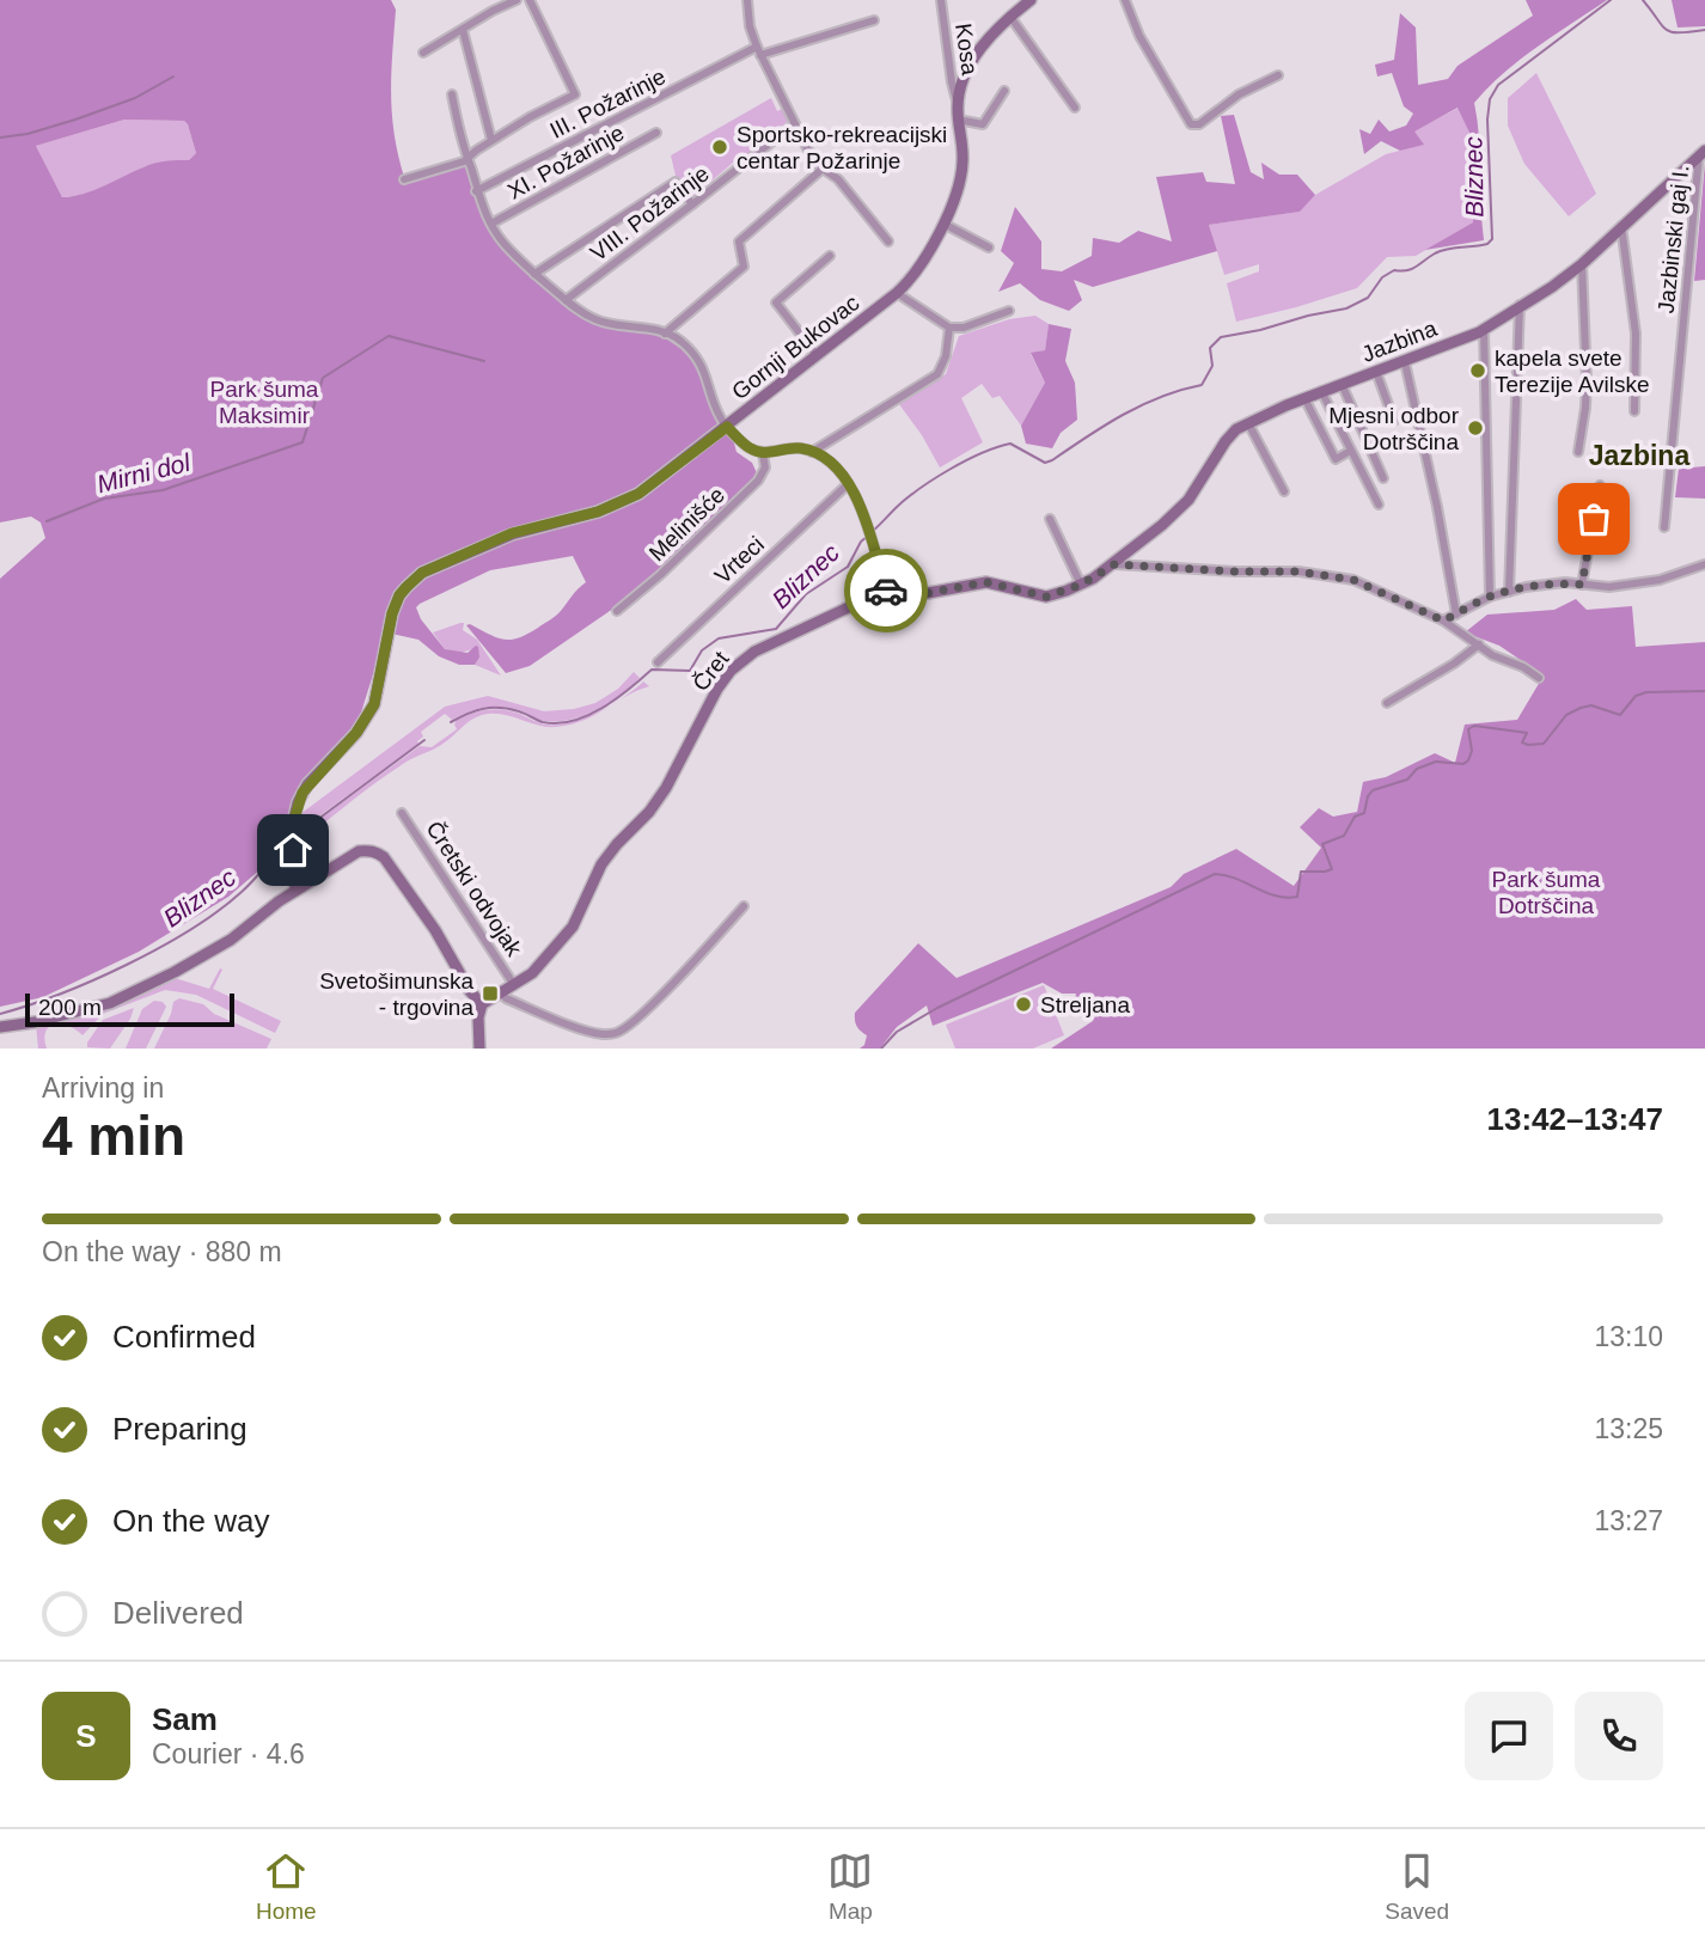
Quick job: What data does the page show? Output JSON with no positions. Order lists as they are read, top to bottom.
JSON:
{
  "streets": {
    "street": [
      "Kosa",
      "III. Požarinje",
      "XI. Požarinje",
      "VIII. Požarinje",
      "Jazbinski gaj I.",
      "Jazbina",
      "Gornji Bukovac",
      "Melinišće",
      "Vrteci",
      "Čret",
      "Čretski odvojak"
    ]
  },
  "crossings": [
    ["Kosa", "Gornji Bukovac"],
    ["Jazbinski gaj I.", "Jazbina"],
    ["Jazbina", "Čret"],
    ["Čret", "Čretski odvojak"]
  ],
  "districts": ["Jazbina"],
  "water": ["Bliznec", "Mirni dol"],
  "parks": ["Park šuma Maksimir", "Park šuma Dotrščina"],
  "places": {
    "other": [
      "Sportsko-rekreacijski centar Požarinje",
      "kapela svete Terezije Avilske",
      "Mjesni odbor Dotrščina",
      "Streljana"
    ],
    "transit": ["Svetošimunska - trgovina"]
  },
  "scale_bar": "200 m",
  "page": {
    "scale": "200 m",
    "heading": ["4 min", "Arriving in", "13:42–13:47"],
    "panel": ["Sam", "Courier · 4.6"],
    "bar": "On the way · 880 m",
    "list": [
      ["Confirmed", "13:10"],
      ["Preparing", "13:25"],
      ["On the way", "13:27"],
      "Delivered"
    ],
    "round": "S",
    "tabs": ["Home", "Map", "Saved"]
  }
}
